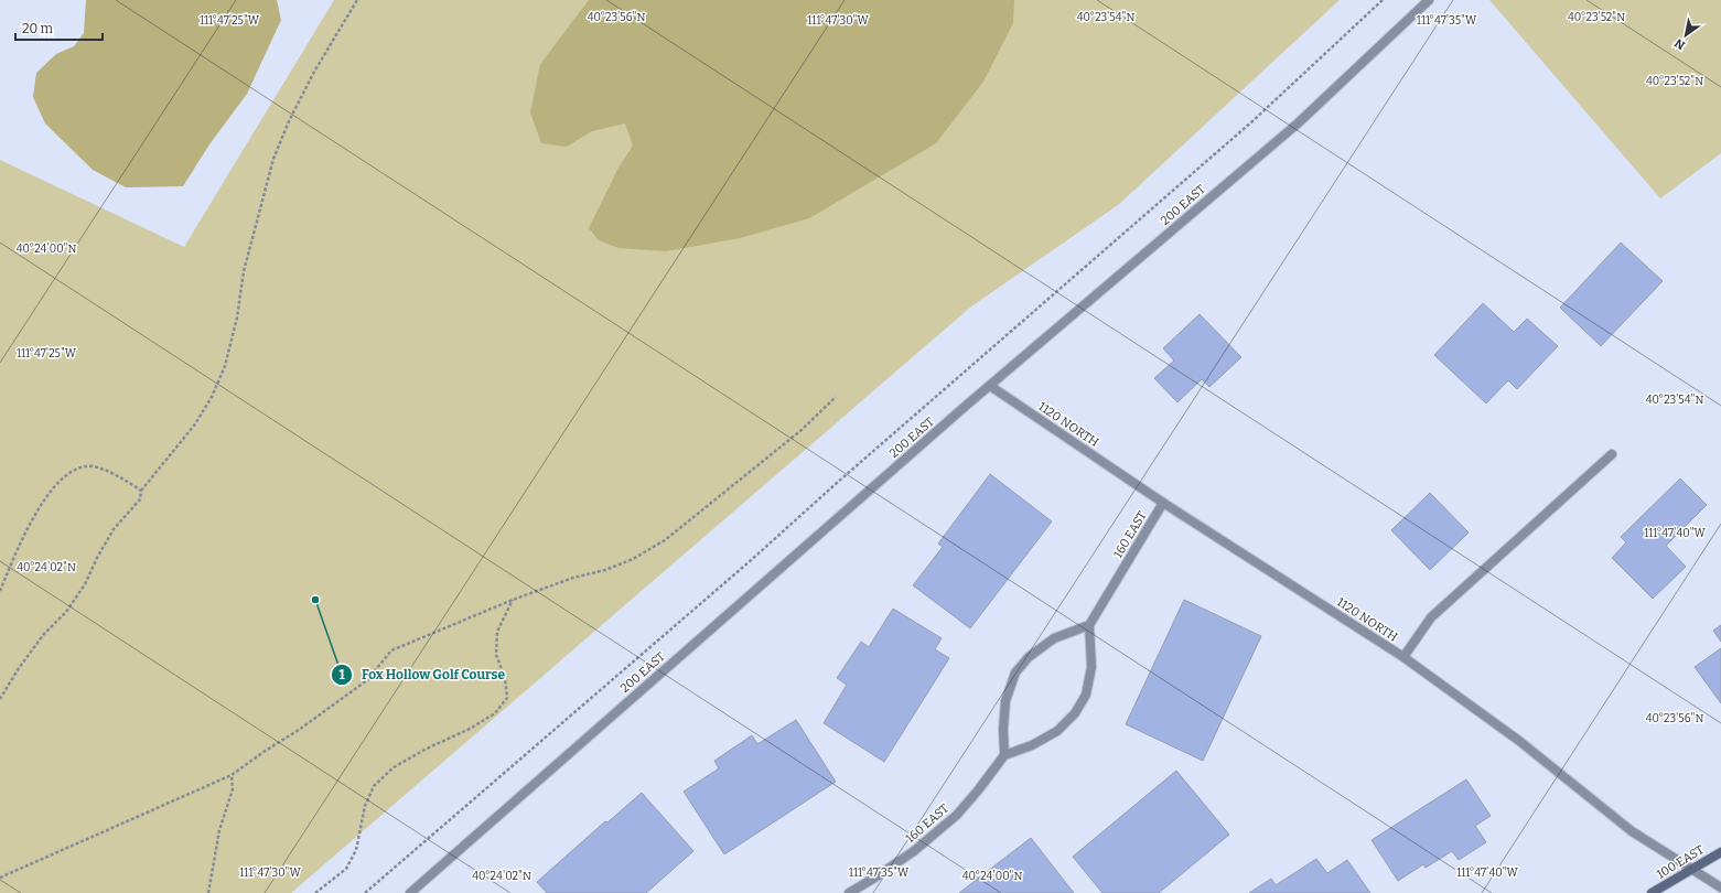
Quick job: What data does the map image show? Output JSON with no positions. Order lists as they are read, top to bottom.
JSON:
{
  "streets": {
    "main road": ["100 EAST"],
    "street": ["200 EAST", "1120 NORTH", "160 EAST"]
  },
  "crossings": [
    ["200 EAST", "1120 NORTH"],
    ["1120 NORTH", "160 EAST"],
    ["1120 NORTH", "100 EAST"]
  ],
  "places": ["Fox Hollow Golf Course"],
  "scale_bar": "20 m",
  "north": "bottom left",
  "coordinates": [
    "40°23'54\"N",
    "40°23'52\"N",
    "40°23'56\"N",
    "111°47'25\"W",
    "111°47'30\"W",
    "111°47'35\"W",
    "40°24'00\"N",
    "111°47'40\"W",
    "40°24'02\"N"
  ]
}
